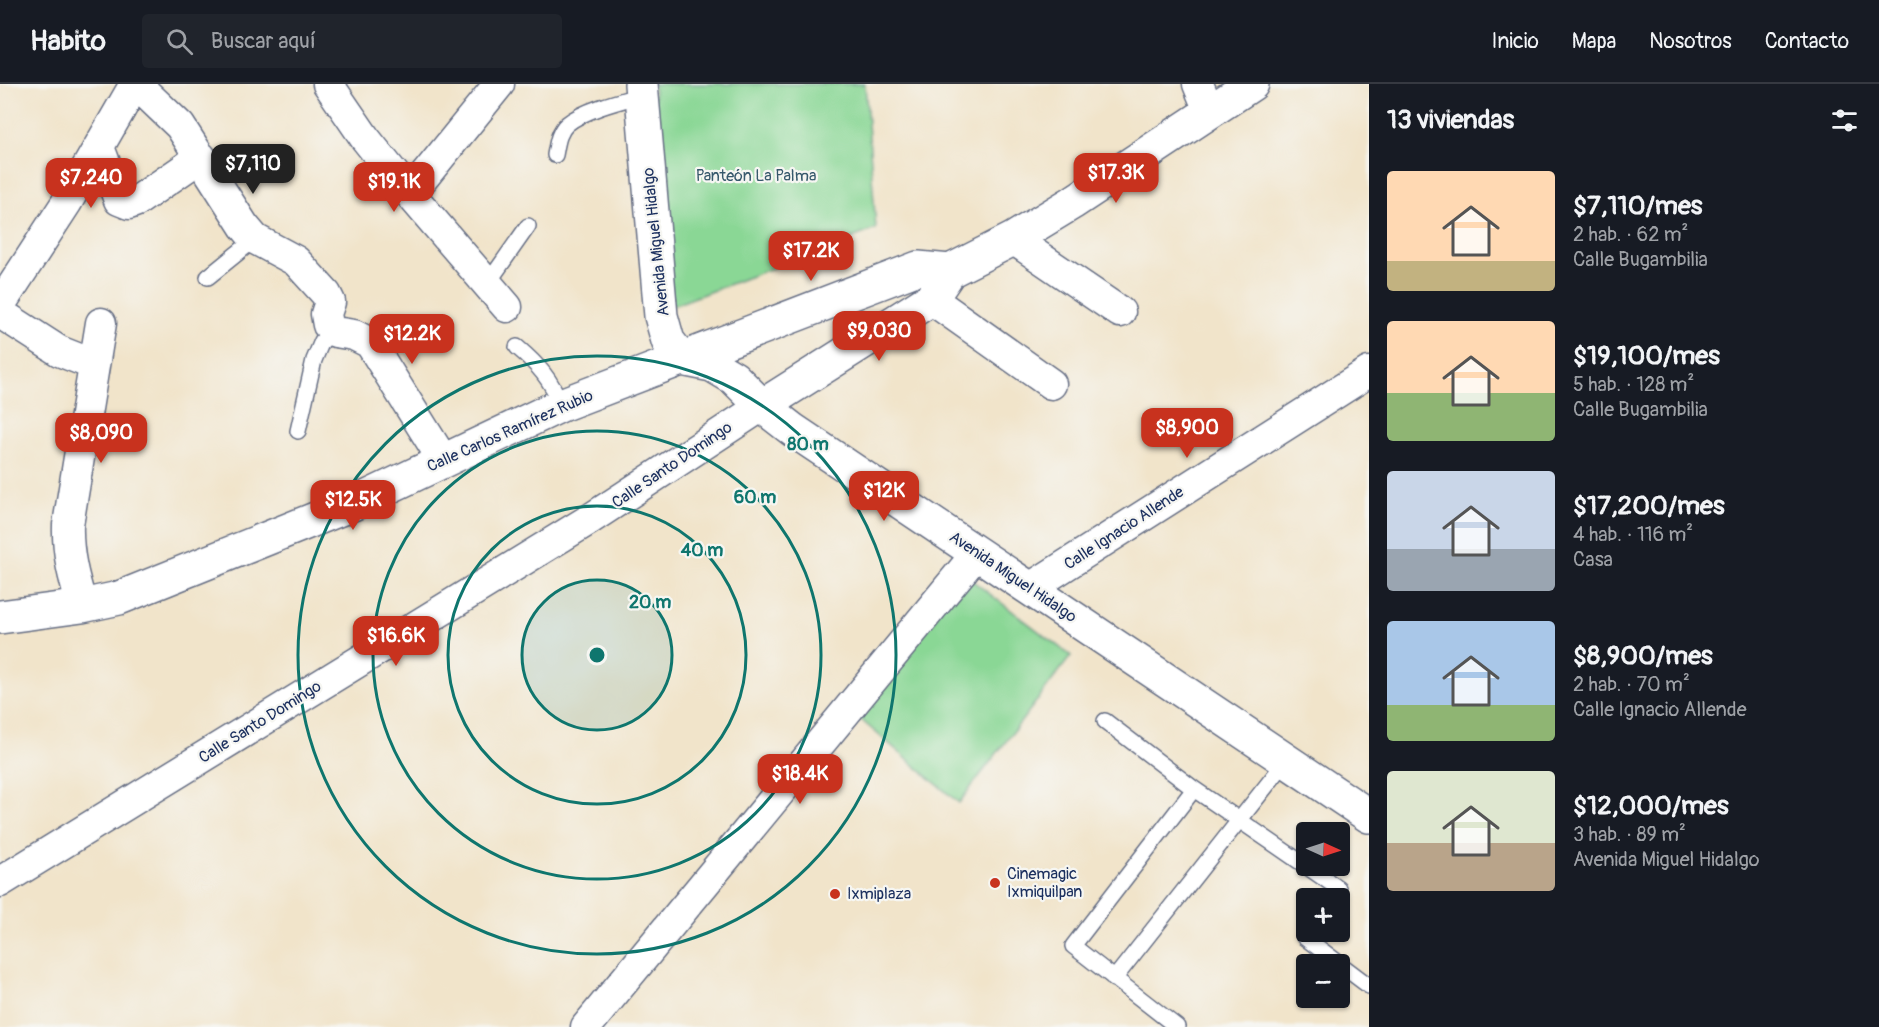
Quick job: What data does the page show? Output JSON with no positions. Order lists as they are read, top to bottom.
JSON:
{
  "streets": {
    "street": [
      "Avenida Miguel Hidalgo",
      "Calle Carlos Ramírez Rubio",
      "Calle Santo Domingo",
      "Calle Ignacio Allende"
    ]
  },
  "crossings": [
    ["Avenida Miguel Hidalgo", "Calle Carlos Ramírez Rubio"],
    ["Avenida Miguel Hidalgo", "Calle Santo Domingo"],
    ["Avenida Miguel Hidalgo", "Calle Ignacio Allende"]
  ],
  "parks": ["Panteón La Palma"],
  "places": ["Cinemagic Ixmiquilpan", "Ixmiplaza"],
  "north": "right",
  "page": {
    "header": "Habito",
    "search": "Buscar aquí",
    "nav": [
      "Inicio",
      "Mapa",
      "Nosotros",
      "Contacto"
    ],
    "heading": "13 viviendas",
    "price": [
      "$7,110",
      "$17.3K",
      "$7,240",
      "$19.1K",
      "$17.2K",
      "$9,030",
      "$12.2K",
      "$8,900",
      "$8,090",
      "$12K",
      "$12.5K",
      "$16.6K",
      "$18.4K"
    ],
    "list": [
      {
        "name": "$7,110/mes",
        "note": "2 hab. · 62 m² · Calle Bugambilia"
      },
      {
        "name": "$19,100/mes",
        "note": "5 hab. · 128 m² · Calle Bugambilia"
      },
      {
        "name": "$17,200/mes",
        "note": "4 hab. · 116 m² · Casa"
      },
      {
        "name": "$8,900/mes",
        "note": "2 hab. · 70 m² · Calle Ignacio Allende"
      },
      {
        "name": "$12,000/mes",
        "note": "3 hab. · 89 m² · Avenida Miguel Hidalgo"
      }
    ],
    "map_buttons": ["+", "−"]
  },
  "rings": [
    "80 m",
    "60 m",
    "40 m",
    "20 m"
  ]
}
